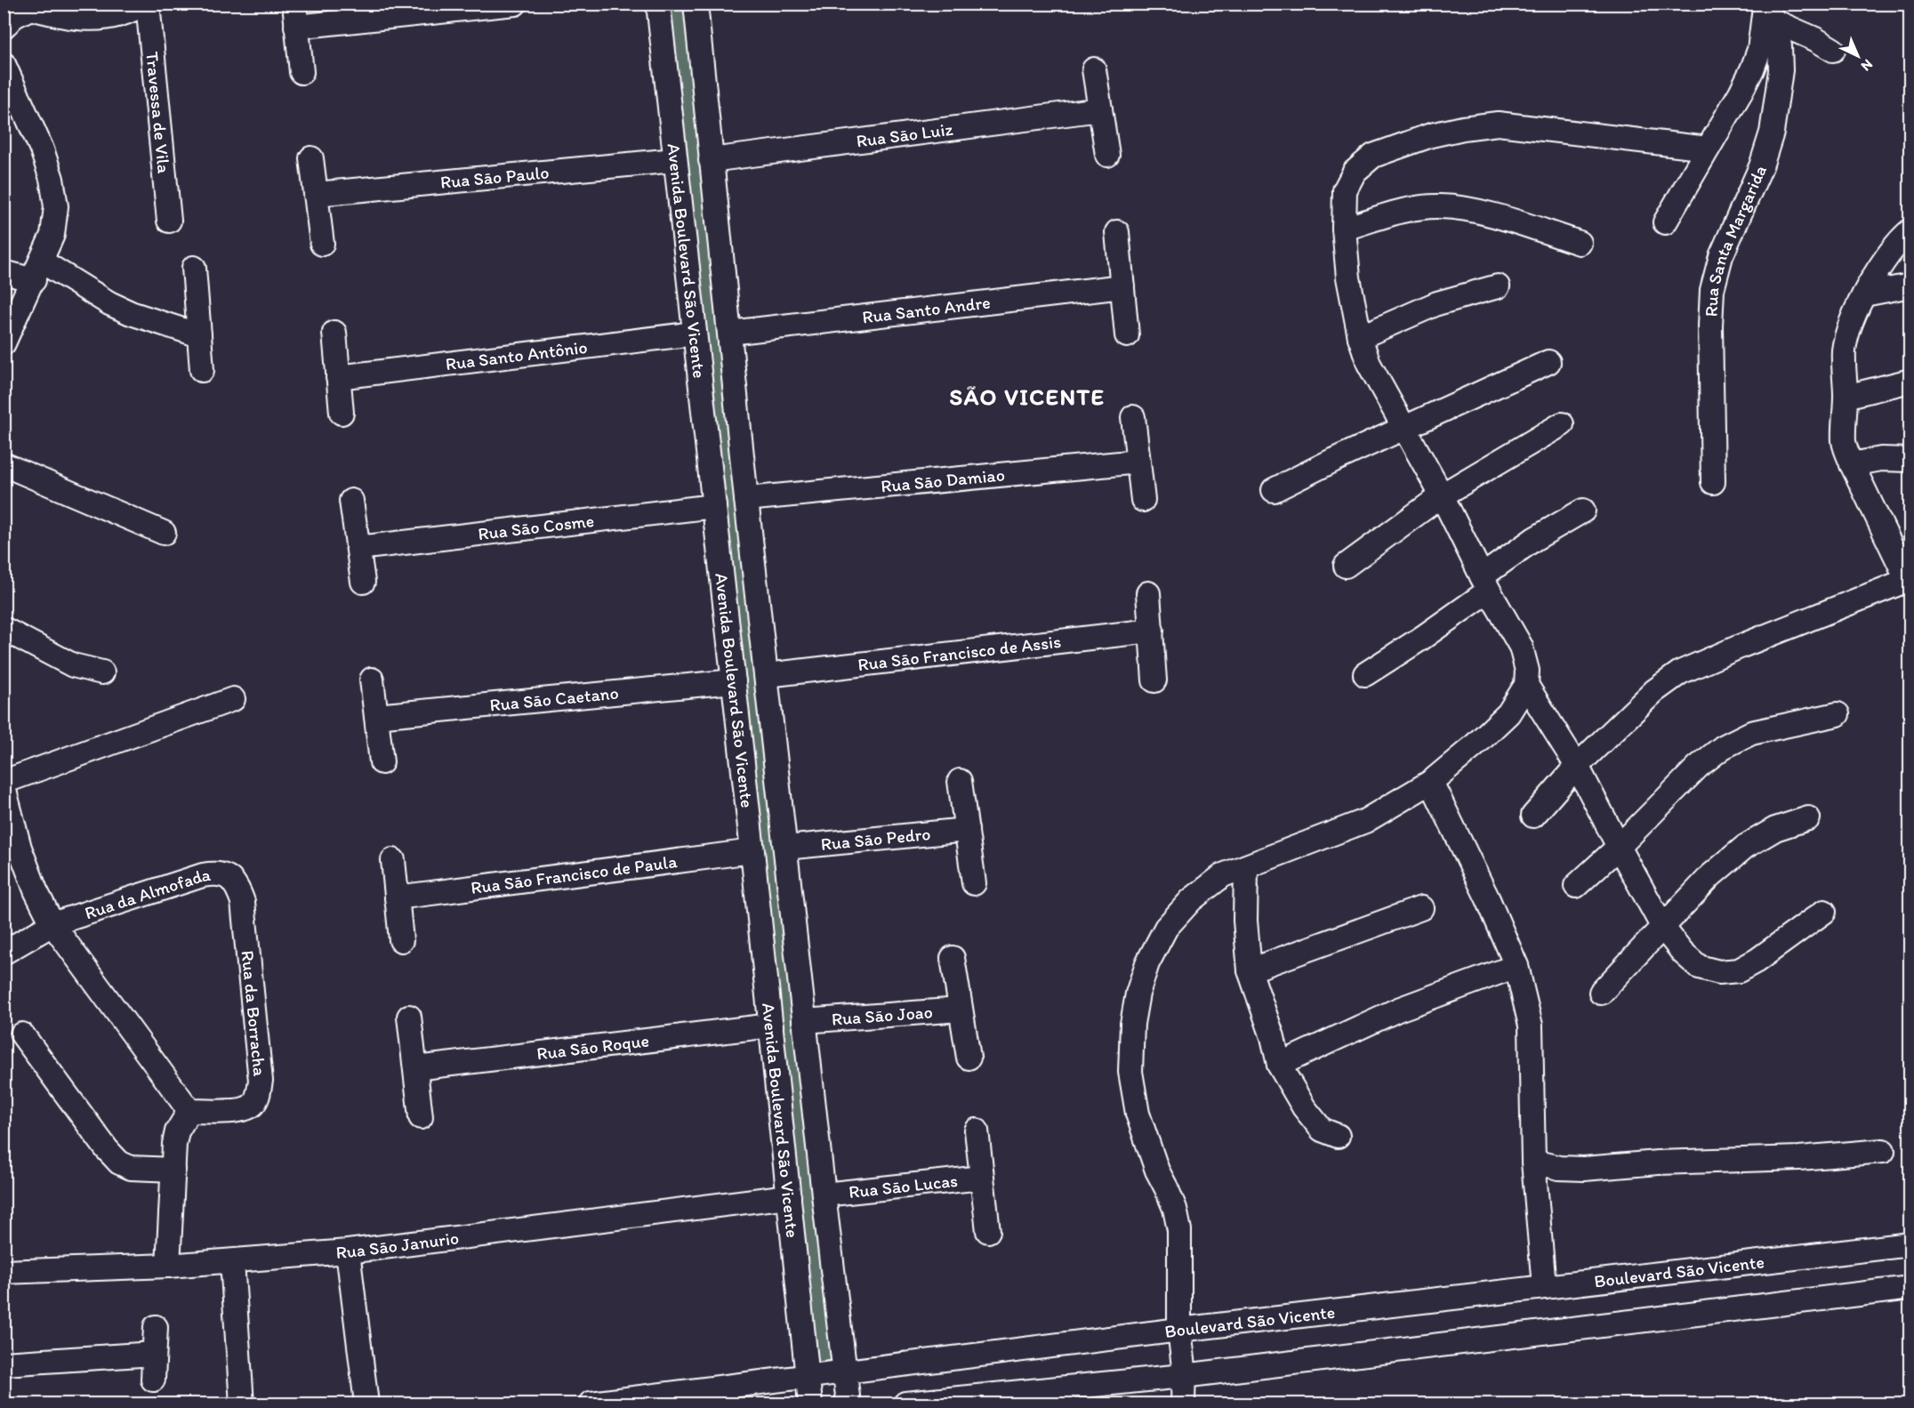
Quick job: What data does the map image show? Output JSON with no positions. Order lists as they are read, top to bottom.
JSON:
{
  "streets": {
    "street": [
      "Travessa de Vila",
      "Rua Sāo Luiz",
      "Rua Sāo Paulo",
      "Rua Santa Margarida",
      "Avenida Boulevard São Vicente",
      "Rua Santo Andre",
      "Rua Santo Antônio",
      "Rua Sāo Damiao",
      "Rua Sāo Cosme",
      "Rua Sāo Francisco de Assis",
      "Rua Sāo Caetano",
      "Rua Sāo Pedro",
      "Rua Sāo Francisco de Paula",
      "Rua da Almofada",
      "Rua da Borracha",
      "Rua Sāo Joao",
      "Rua Sāo Roque",
      "Rua Sāo Lucas",
      "Rua Sāo Janurio",
      "Boulevard São Vicente"
    ]
  },
  "crossings": [
    ["Rua Sāo Luiz", "Avenida Boulevard São Vicente"],
    ["Rua Sāo Paulo", "Avenida Boulevard São Vicente"],
    ["Avenida Boulevard São Vicente", "Rua Santo Andre"],
    ["Avenida Boulevard São Vicente", "Rua Santo Antônio"],
    ["Avenida Boulevard São Vicente", "Rua Sāo Damiao"],
    ["Avenida Boulevard São Vicente", "Rua Sāo Cosme"],
    ["Avenida Boulevard São Vicente", "Rua Sāo Francisco de Assis"],
    ["Avenida Boulevard São Vicente", "Rua Sāo Caetano"],
    ["Avenida Boulevard São Vicente", "Rua Sāo Pedro"],
    ["Avenida Boulevard São Vicente", "Rua Sāo Francisco de Paula"],
    ["Avenida Boulevard São Vicente", "Rua Sāo Joao"],
    ["Avenida Boulevard São Vicente", "Rua Sāo Roque"],
    ["Avenida Boulevard São Vicente", "Rua Sāo Lucas"],
    ["Avenida Boulevard São Vicente", "Rua Sāo Janurio"],
    ["Avenida Boulevard São Vicente", "Boulevard São Vicente"],
    ["Rua da Almofada", "Rua da Borracha"]
  ],
  "districts": ["SÃO VICENTE"],
  "north": "bottom right"
}
